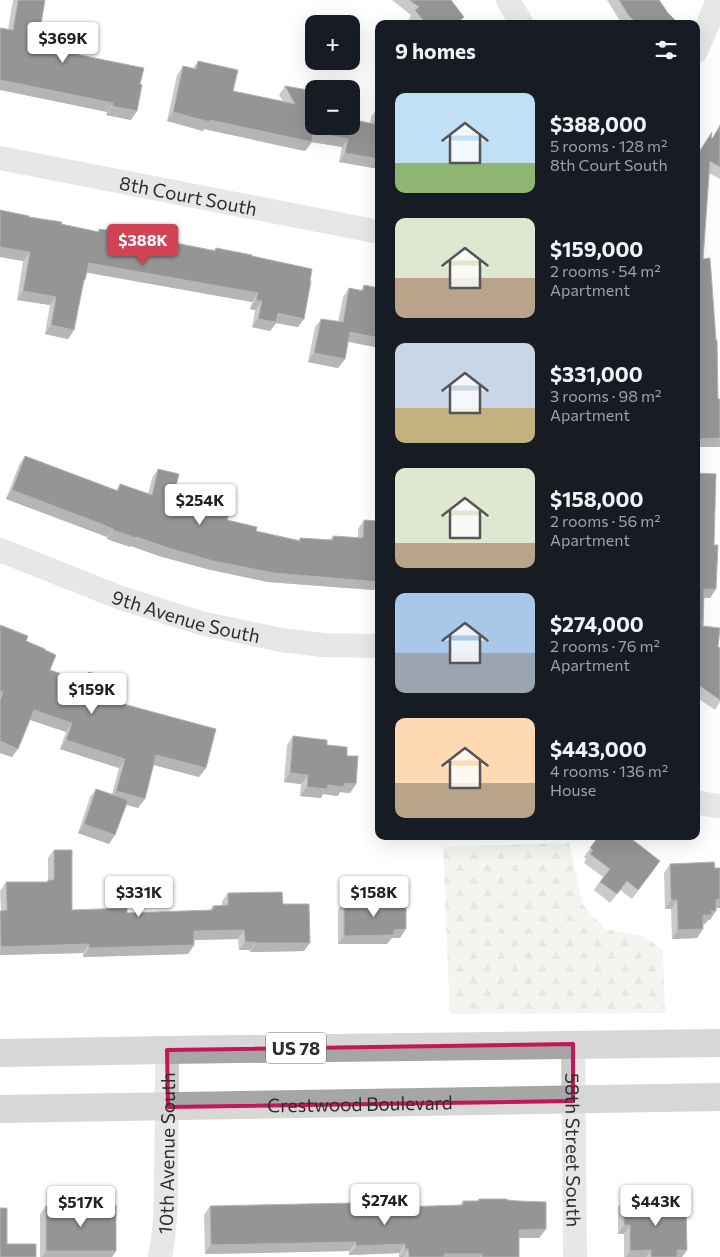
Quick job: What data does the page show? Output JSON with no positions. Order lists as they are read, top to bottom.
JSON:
{
  "streets": {
    "main road": ["US 78", "Crestwood Boulevard"],
    "street": [
      "8th Court South",
      "9th Avenue South",
      "58th Street South",
      "10th Avenue South"
    ]
  },
  "crossings": [
    ["US 78", "58th Street South"],
    ["US 78", "10th Avenue South"],
    ["Crestwood Boulevard", "58th Street South"],
    ["Crestwood Boulevard", "10th Avenue South"]
  ],
  "page": {
    "map_buttons": ["+", "−"],
    "heading": "9 homes",
    "price": [
      "$369K",
      "$388K",
      "$254K",
      "$159K",
      "$331K",
      "$158K",
      "$274K",
      "$443K",
      "$517K"
    ],
    "list": [
      {
        "name": "$388,000",
        "note": "5 rooms · 128 m² · 8th Court South"
      },
      {
        "name": "$159,000",
        "note": "2 rooms · 54 m² · Apartment"
      },
      {
        "name": "$331,000",
        "note": "3 rooms · 98 m² · Apartment"
      },
      {
        "name": "$158,000",
        "note": "2 rooms · 56 m² · Apartment"
      },
      {
        "name": "$274,000",
        "note": "2 rooms · 76 m² · Apartment"
      },
      {
        "name": "$443,000",
        "note": "4 rooms · 136 m² · House"
      }
    ]
  }
}
